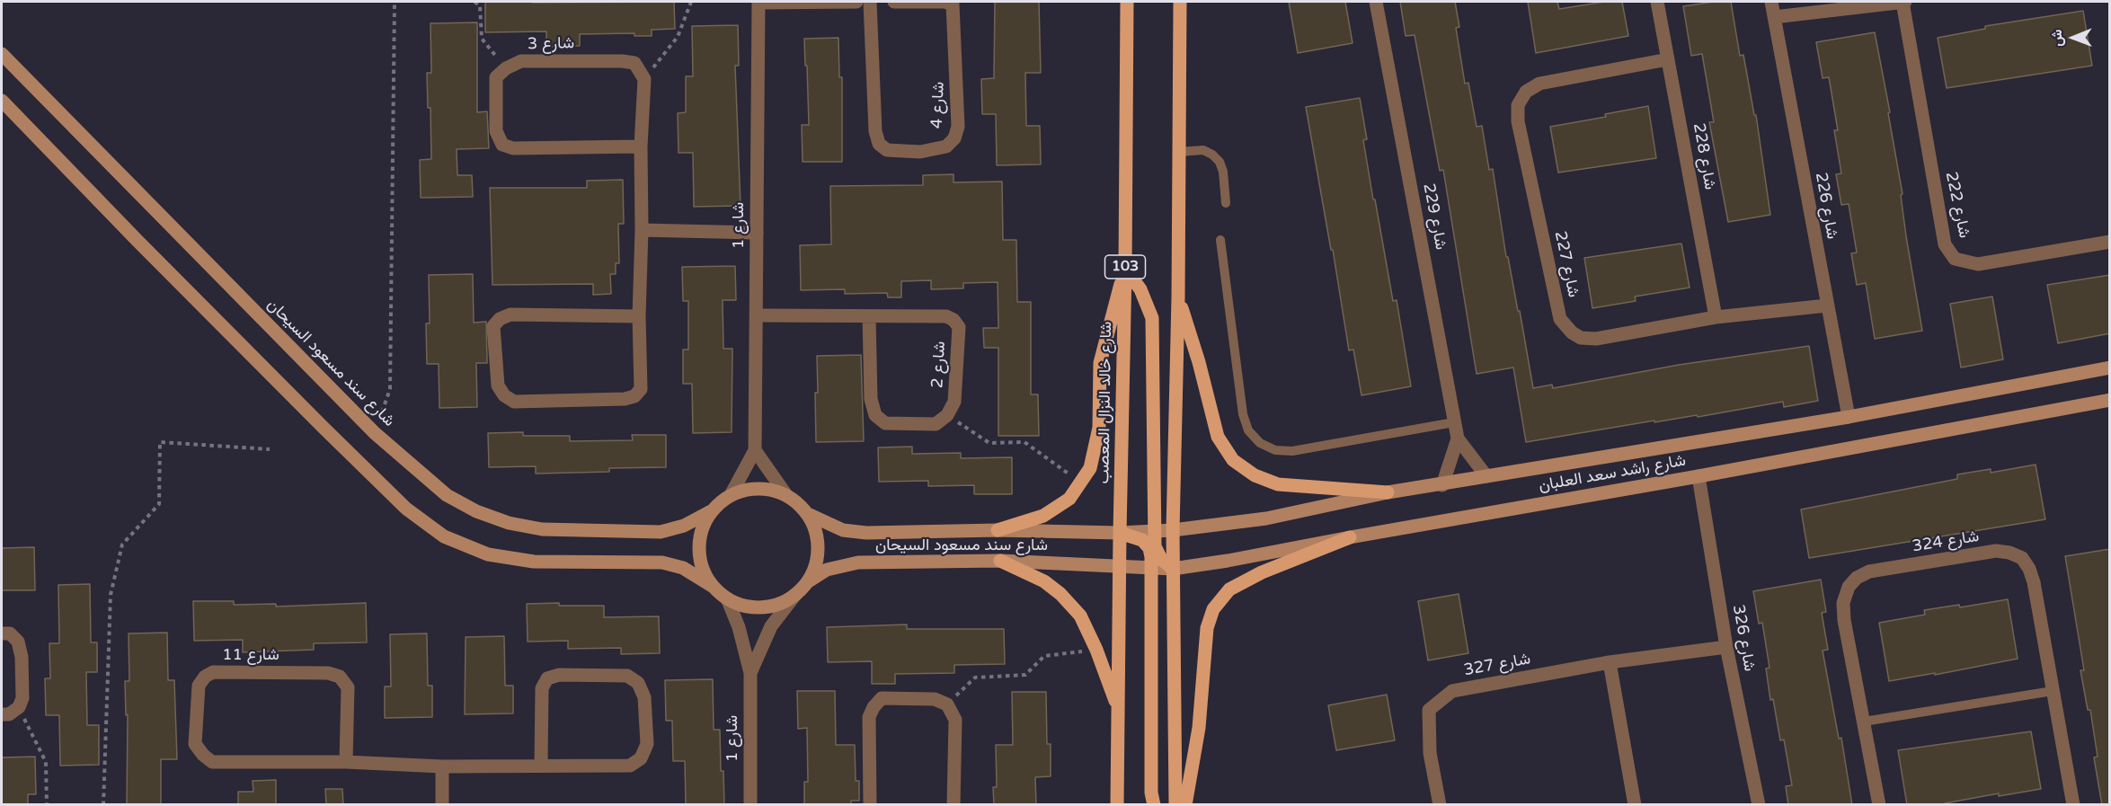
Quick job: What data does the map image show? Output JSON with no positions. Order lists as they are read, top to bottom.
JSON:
{
  "streets": {
    "main road": [
      "103",
      "شارع سند مسعود السيحان",
      "شارع خالد النزال المعصب",
      "شارع راشد سعد العلبان"
    ],
    "street": [
      "شارع 3",
      "شارع 4",
      "شارع 228",
      "شارع 222",
      "شارع 226",
      "شارع 229",
      "شارع 1",
      "شارع 227",
      "شارع 2",
      "شارع 324",
      "شارع 326",
      "شارع 11",
      "شارع 327"
    ]
  },
  "crossings": [
    ["شارع 228", "شارع 227"],
    ["شارع 226", "شارع 227"],
    ["شارع 226", "شارع راشد سعد العلبان"],
    ["شارع 229", "شارع راشد سعد العلبان"],
    ["شارع 1", "شارع سند مسعود السيحان"],
    ["شارع 1", "شارع 2"],
    ["شارع سند مسعود السيحان", "شارع خالد النزال المعصب"],
    ["شارع سند مسعود السيحان", "شارع راشد سعد العلبان"],
    ["شارع خالد النزال المعصب", "شارع راشد سعد العلبان"],
    ["شارع راشد سعد العلبان", "شارع 326"],
    ["شارع 326", "شارع 327"]
  ],
  "north": "left"
}
